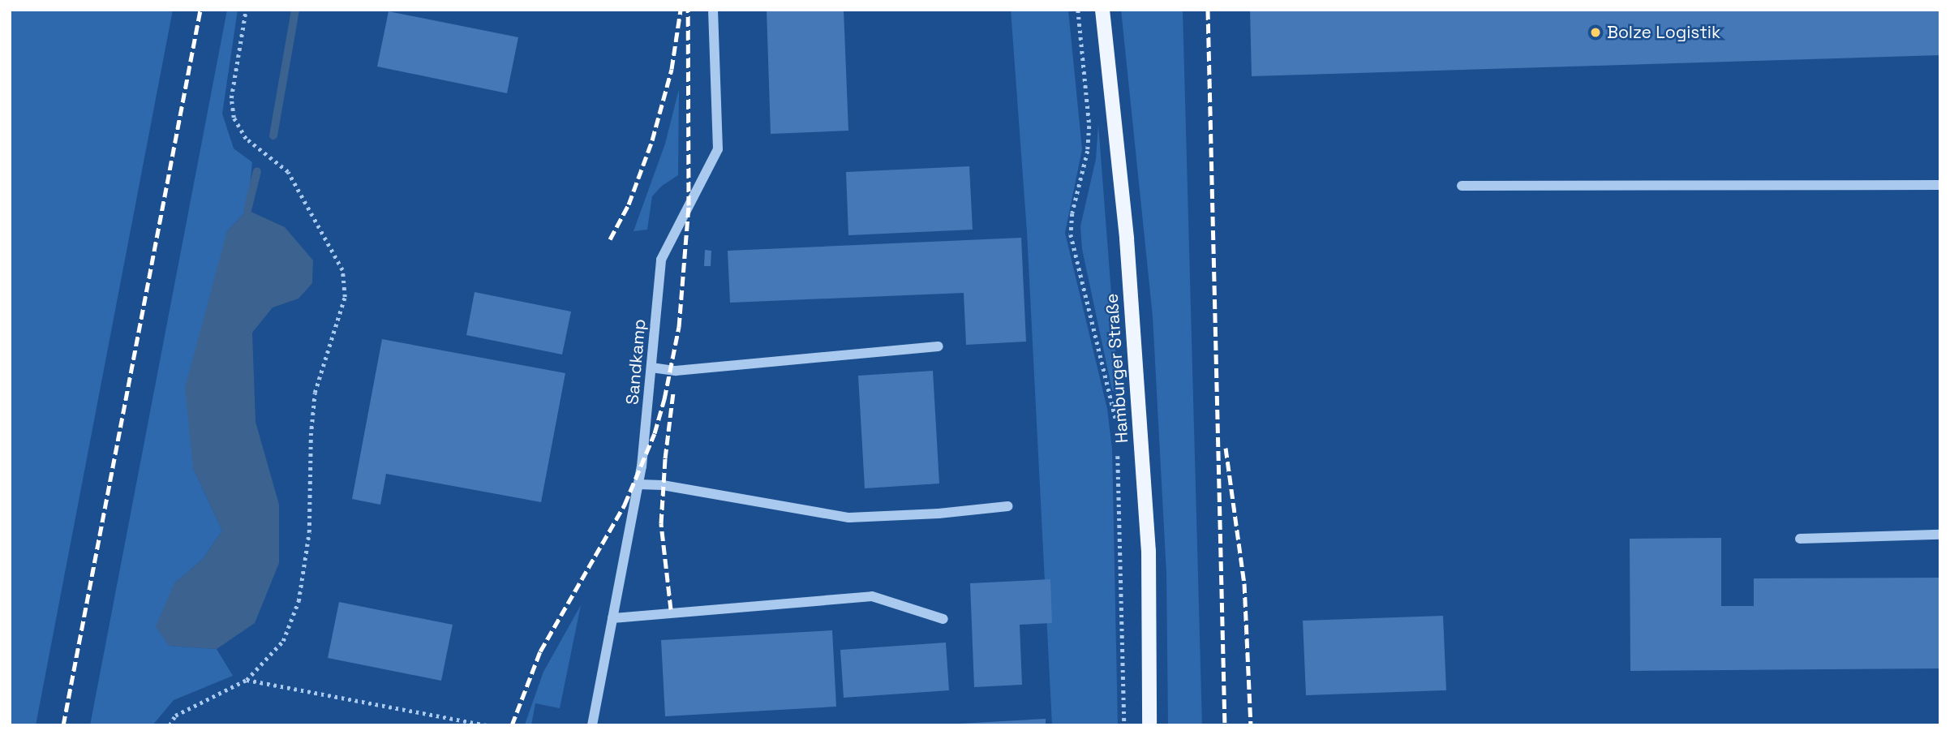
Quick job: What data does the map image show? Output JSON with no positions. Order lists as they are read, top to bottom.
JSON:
{
  "streets": {
    "main road": ["Hamburger Straße"],
    "street": ["Sandkamp"]
  },
  "places": ["Bolze Logistik"]
}
